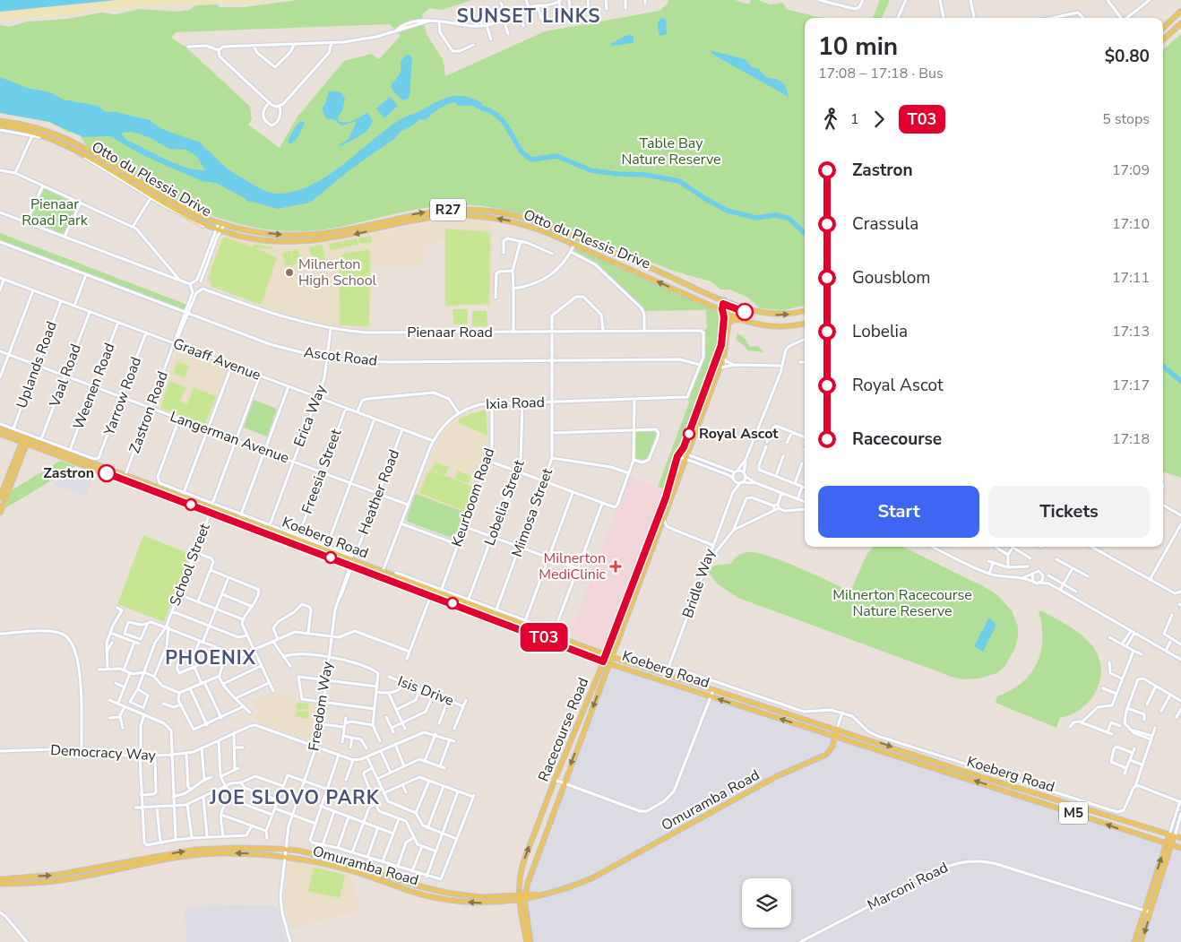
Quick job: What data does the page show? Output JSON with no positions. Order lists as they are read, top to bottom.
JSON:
{
  "streets": {
    "main road": [
      "Otto du Plessis Drive",
      "R27",
      "Koeberg Road",
      "Racecourse Road",
      "Omuramba Road",
      "M5"
    ],
    "street": [
      "Pienaar Road",
      "Ascot Road",
      "Graaff Avenue",
      "Uplands Road",
      "Vaal Road",
      "Weenen Road",
      "Yarrow Road",
      "Ixia Road",
      "Zastron Road",
      "Erica Way",
      "Langerman Avenue",
      "Freesia Street",
      "Heather Road",
      "Keurboom Road",
      "Lobelia Street",
      "Mimosa Street",
      "School Street",
      "Bridle Way",
      "Isis Drive",
      "Freedom Way",
      "Democracy Way",
      "Marconi Road"
    ]
  },
  "crossings": [
    ["Otto du Plessis Drive", "Racecourse Road"],
    ["Pienaar Road", "Ixia Road"],
    ["Pienaar Road", "Erica Way"],
    ["Pienaar Road", "Mimosa Street"],
    ["Ascot Road", "Ixia Road"],
    ["Ascot Road", "Zastron Road"],
    ["Ascot Road", "Erica Way"],
    ["Ascot Road", "Mimosa Street"],
    ["Graaff Avenue", "Uplands Road"],
    ["Graaff Avenue", "Vaal Road"],
    ["Graaff Avenue", "Weenen Road"],
    ["Graaff Avenue", "Yarrow Road"],
    ["Graaff Avenue", "Ixia Road"],
    ["Graaff Avenue", "Zastron Road"],
    ["Graaff Avenue", "Erica Way"],
    ["Graaff Avenue", "Freesia Street"],
    ["Graaff Avenue", "Heather Road"],
    ["Graaff Avenue", "School Street"],
    ["Uplands Road", "Langerman Avenue"],
    ["Vaal Road", "Langerman Avenue"],
    ["Weenen Road", "Yarrow Road"],
    ["Weenen Road", "Langerman Avenue"],
    ["Yarrow Road", "Langerman Avenue"],
    ["Ixia Road", "Langerman Avenue"],
    ["Ixia Road", "Keurboom Road"],
    ["Ixia Road", "Lobelia Street"],
    ["Ixia Road", "Mimosa Street"],
    ["Ixia Road", "Koeberg Road"],
    ["Zastron Road", "Langerman Avenue"],
    ["Zastron Road", "Koeberg Road"],
    ["Erica Way", "Langerman Avenue"],
    ["Langerman Avenue", "Freesia Street"],
    ["Langerman Avenue", "Heather Road"],
    ["Langerman Avenue", "School Street"],
    ["Koeberg Road", "School Street"],
    ["Koeberg Road", "Bridle Way"],
    ["Koeberg Road", "Freedom Way"],
    ["Koeberg Road", "Racecourse Road"],
    ["Koeberg Road", "Omuramba Road"],
    ["Freedom Way", "Democracy Way"],
    ["Freedom Way", "Omuramba Road"],
    ["Racecourse Road", "Omuramba Road"]
  ],
  "districts": ["SUNSET LINKS", "PHOENIX", "JOE SLOVO PARK"],
  "parks": ["Table Bay Nature Reserve", "Pienaar Road Park", "Milnerton Racecourse Nature Reserve"],
  "places": {
    "other": ["Milnerton High School", "Royal Ascot", "Zastron"],
    "health": ["Milnerton MediClinic"]
  },
  "lines": ["bus line T03"],
  "page": {
    "on_map": "T03",
    "heading": ["10 min", "17:08 – 17:18 · Bus", "$0.80"],
    "legs": ["1", "T03", "5 stops"],
    "list": [
      {
        "name": "Zastron",
        "value": "17:09"
      },
      {
        "name": "Crassula",
        "value": "17:10"
      },
      {
        "name": "Gousblom",
        "value": "17:11"
      },
      {
        "name": "Lobelia",
        "value": "17:13"
      },
      {
        "name": "Royal Ascot",
        "value": "17:17"
      },
      {
        "name": "Racecourse",
        "value": "17:18"
      }
    ],
    "buttons": ["Start", "Tickets"]
  }
}
